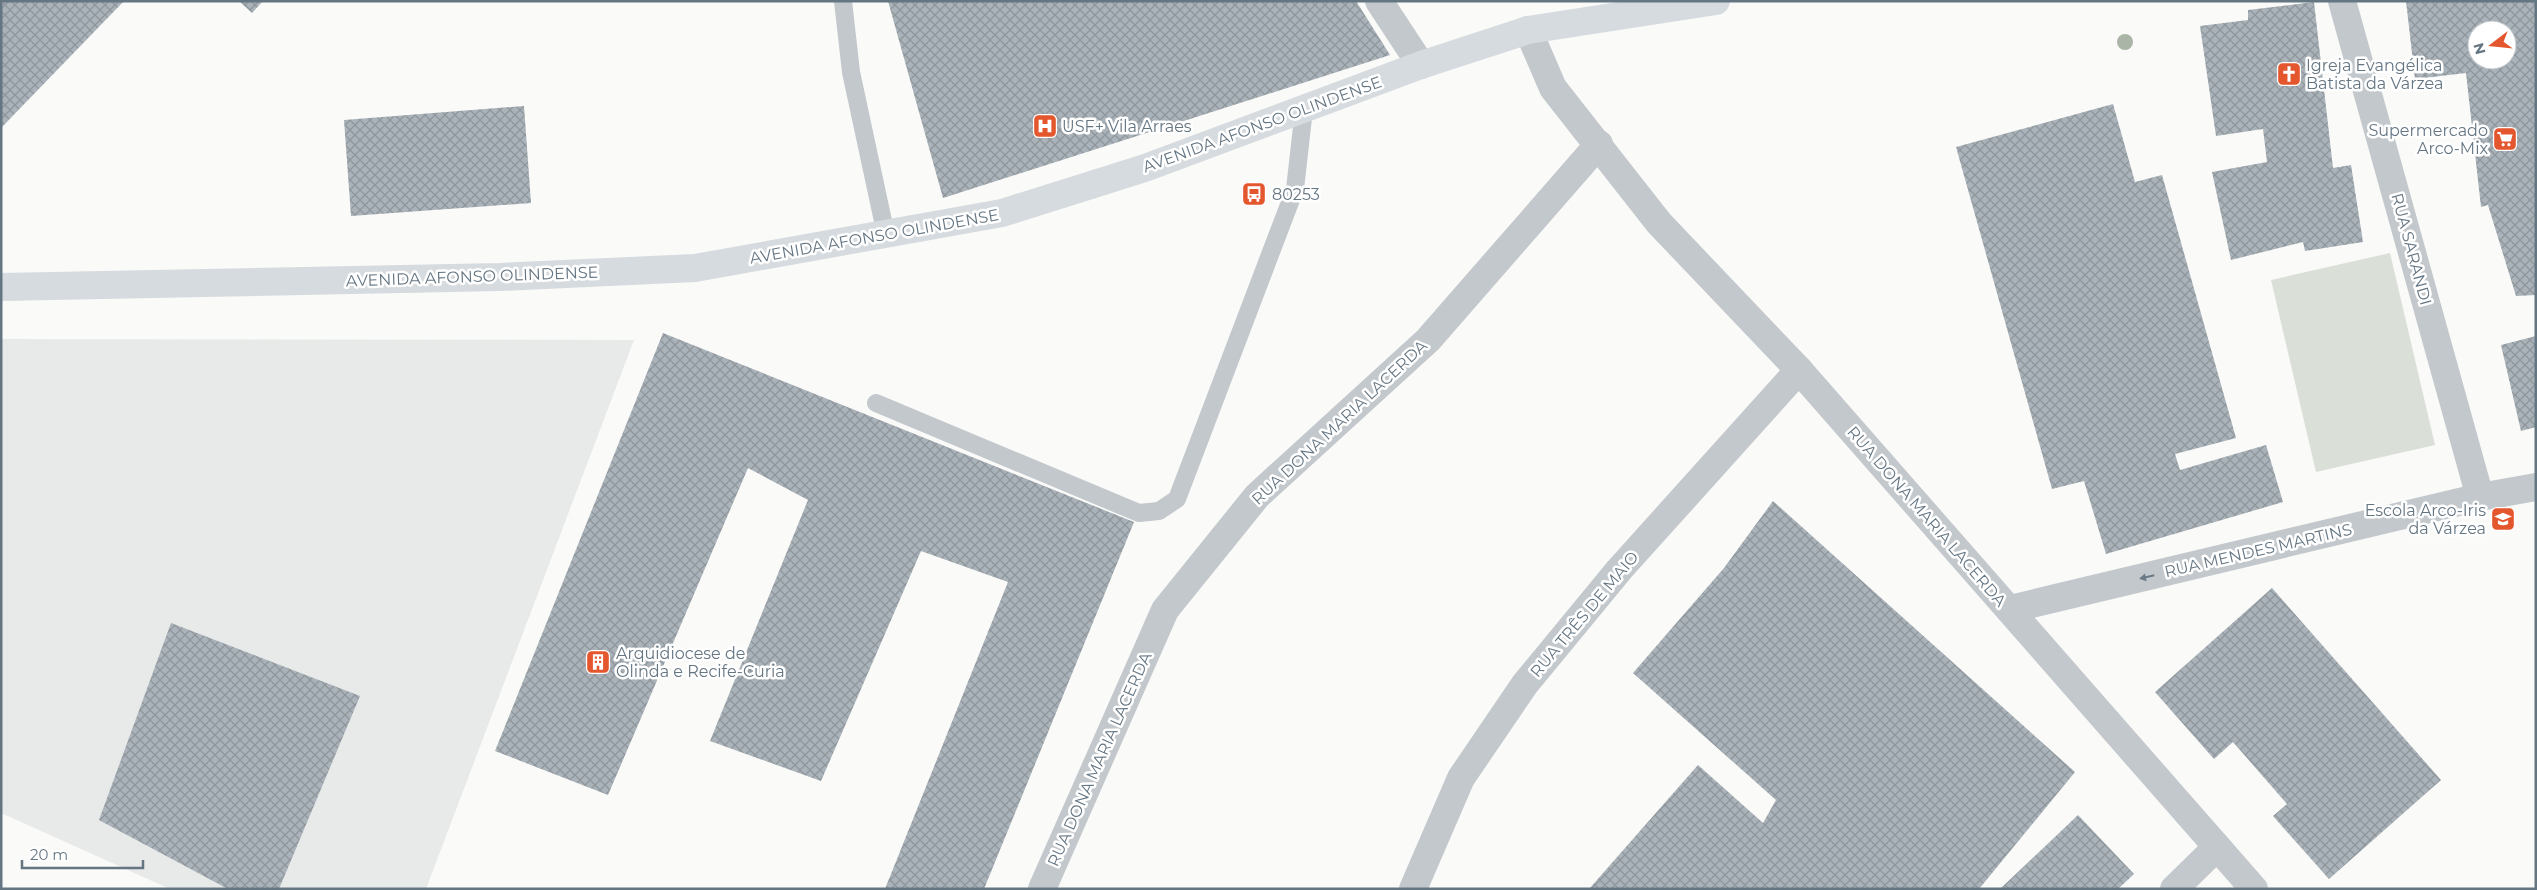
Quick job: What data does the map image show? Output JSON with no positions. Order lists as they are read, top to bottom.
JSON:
{
  "streets": {
    "main road": ["AVENIDA AFONSO OLINDENSE"],
    "street": [
      "RUA SARANDI",
      "RUA DONA MARIA LACERDA",
      "RUA MENDES MARTINS",
      "RUA TRÊS DE MAIO"
    ]
  },
  "crossings": [
    ["AVENIDA AFONSO OLINDENSE", "RUA DONA MARIA LACERDA"],
    ["RUA SARANDI", "RUA MENDES MARTINS"],
    ["RUA DONA MARIA LACERDA", "RUA MENDES MARTINS"],
    ["RUA DONA MARIA LACERDA", "RUA TRÊS DE MAIO"]
  ],
  "one_way": ["RUA MENDES MARTINS"],
  "places": {
    "church": ["Igreja Evangélica Batista da Várzea"],
    "hospital": ["USF+ Vila Arraes"],
    "supermarket": ["Supermercado Arco-Mix"],
    "bus stop": ["80253"],
    "school or university": ["Escola Arco-Iris da Várzea"],
    "building": ["Arquidiocese de Olinda e Recife-Curia"]
  },
  "scale_bar": "20 m",
  "north": "left"
}
